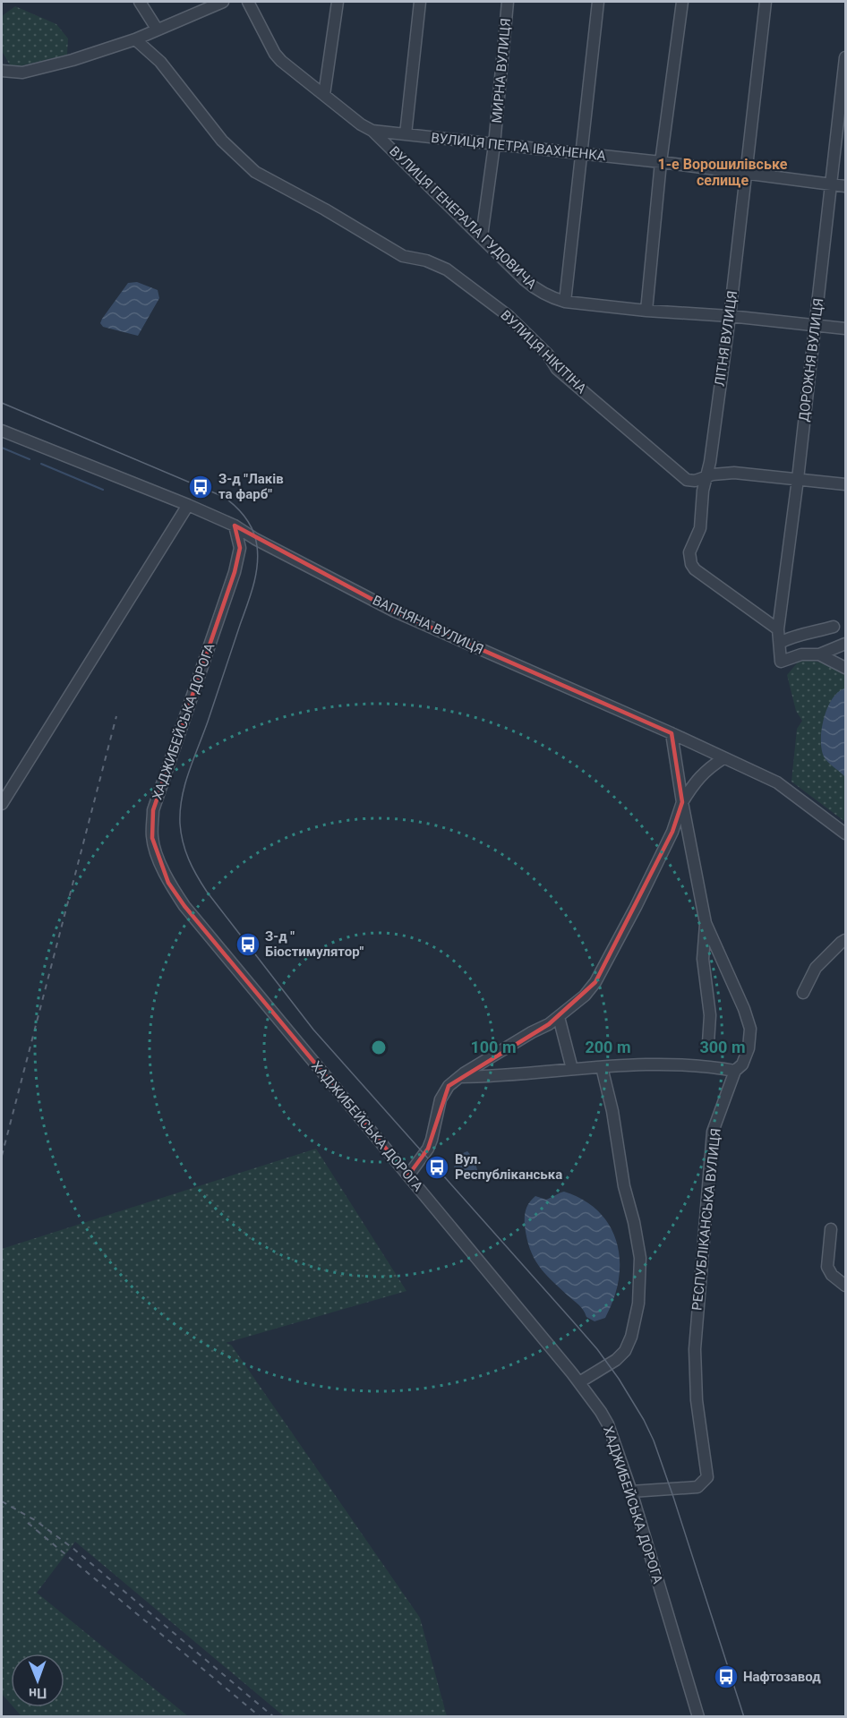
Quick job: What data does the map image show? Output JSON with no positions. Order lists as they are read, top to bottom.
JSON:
{
  "streets": {
    "street": [
      "МИРНА ВУЛИЦЯ",
      "ВУЛИЦЯ ПЕТРА ІВАХНЕНКА",
      "ВУЛИЦЯ ГЕНЕРАЛА ГУДОВИЧА",
      "ЛІТНЯ ВУЛИЦЯ",
      "ВУЛИЦЯ НІКІТІНА",
      "ДОРОЖНЯ ВУЛИЦЯ",
      "ВАПНЯНА ВУЛИЦЯ",
      "ХАДЖИБЕЙСЬКА ДОРОГА",
      "РЕСПУБЛІКАНСЬКА ВУЛИЦЯ"
    ]
  },
  "crossings": [
    ["МИРНА ВУЛИЦЯ", "ВУЛИЦЯ ПЕТРА ІВАХНЕНКА"],
    ["МИРНА ВУЛИЦЯ", "ВУЛИЦЯ ГЕНЕРАЛА ГУДОВИЧА"],
    ["ВУЛИЦЯ ПЕТРА ІВАХНЕНКА", "ВУЛИЦЯ ГЕНЕРАЛА ГУДОВИЧА"],
    ["ВУЛИЦЯ ПЕТРА ІВАХНЕНКА", "ЛІТНЯ ВУЛИЦЯ"],
    ["ВУЛИЦЯ ПЕТРА ІВАХНЕНКА", "ДОРОЖНЯ ВУЛИЦЯ"],
    ["ВУЛИЦЯ ГЕНЕРАЛА ГУДОВИЧА", "ЛІТНЯ ВУЛИЦЯ"],
    ["ВУЛИЦЯ ГЕНЕРАЛА ГУДОВИЧА", "ДОРОЖНЯ ВУЛИЦЯ"],
    ["ЛІТНЯ ВУЛИЦЯ", "ВУЛИЦЯ НІКІТІНА"],
    ["ЛІТНЯ ВУЛИЦЯ", "ДОРОЖНЯ ВУЛИЦЯ"],
    ["ВУЛИЦЯ НІКІТІНА", "ДОРОЖНЯ ВУЛИЦЯ"],
    ["ВАПНЯНА ВУЛИЦЯ", "ХАДЖИБЕЙСЬКА ДОРОГА"],
    ["ВАПНЯНА ВУЛИЦЯ", "РЕСПУБЛІКАНСЬКА ВУЛИЦЯ"],
    ["ХАДЖИБЕЙСЬКА ДОРОГА", "РЕСПУБЛІКАНСЬКА ВУЛИЦЯ"]
  ],
  "districts": ["1-е Ворошилівське селище"],
  "places": {
    "bus stop": [
      "З-д \"Лаків та фарб\"",
      "З-д \" Біостимулятор\"",
      "Вул. Республіканська",
      "Нафтозавод"
    ]
  },
  "north": "bottom",
  "rings": ["100 m", "200 m", "300 m"]
}
